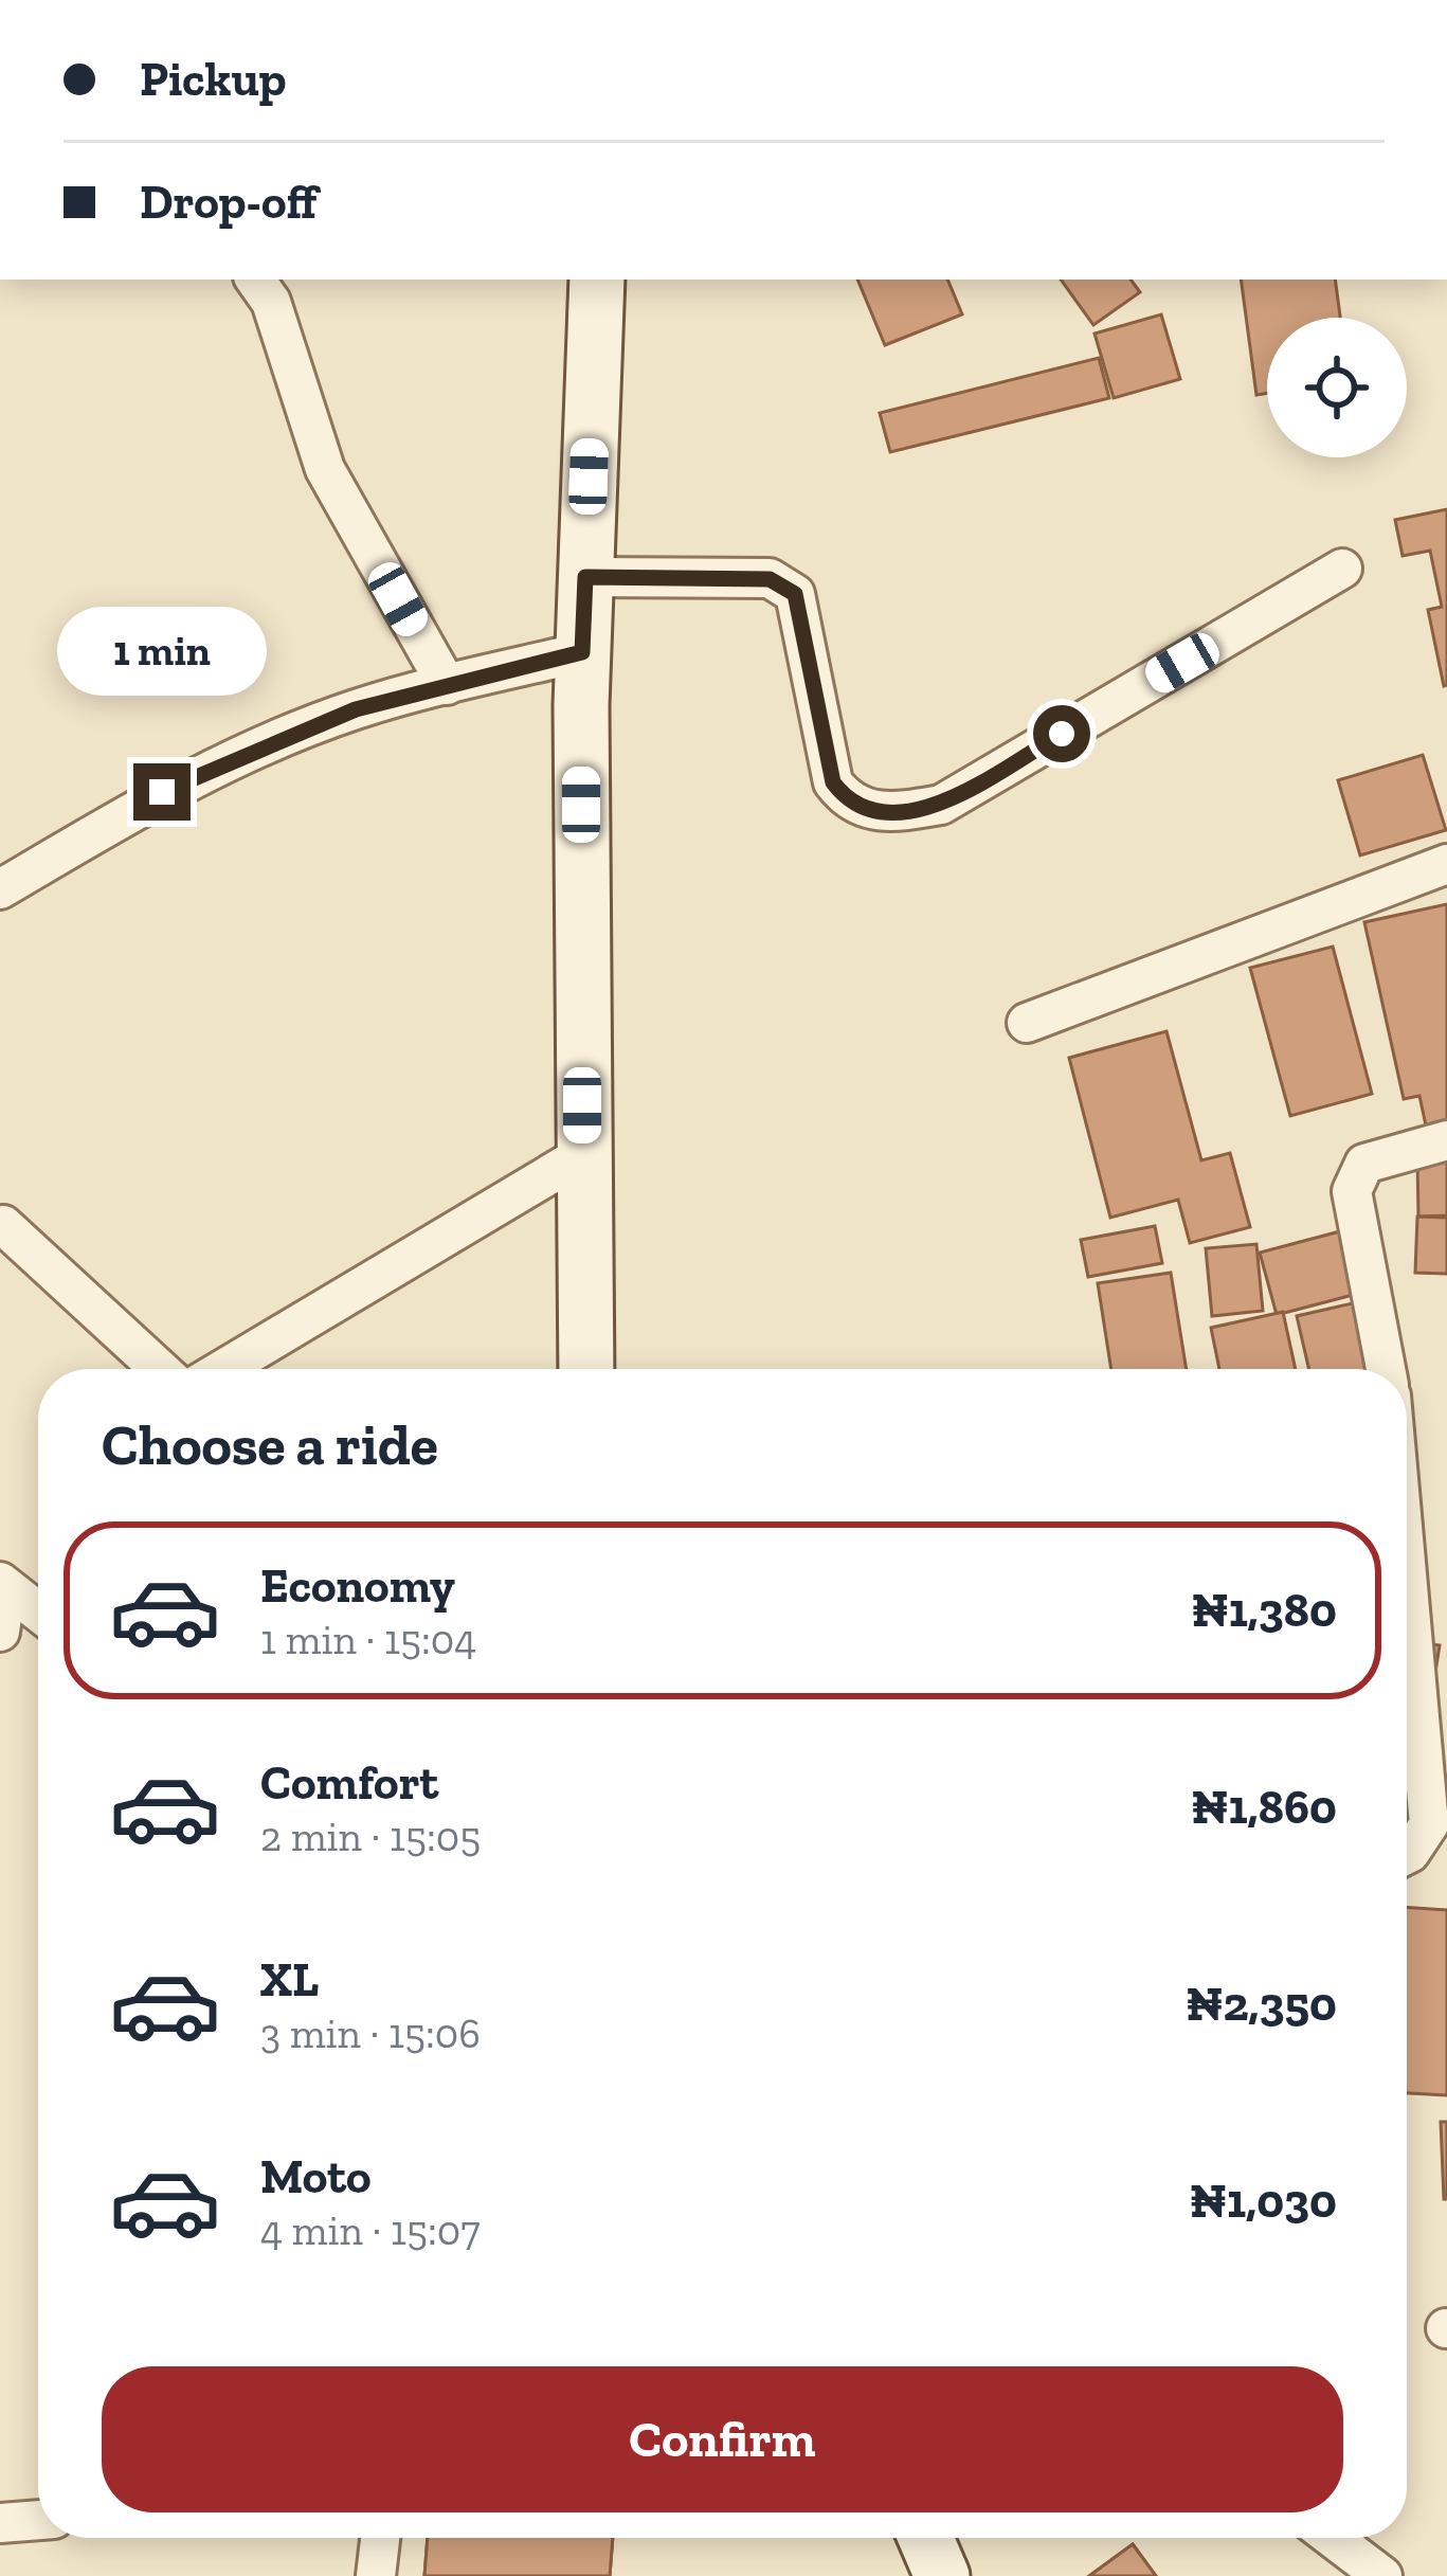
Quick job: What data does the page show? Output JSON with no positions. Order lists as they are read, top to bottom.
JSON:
{
  "page": {
    "banner": ["Pickup", "Drop-off"],
    "bubble": "1 min",
    "heading": "Choose a ride",
    "list": [
      {
        "name": "Economy",
        "note": "1 min · 15:04",
        "value": "₦1,380"
      },
      {
        "name": "Comfort",
        "note": "2 min · 15:05",
        "value": "₦1,860"
      },
      {
        "name": "XL",
        "note": "3 min · 15:06",
        "value": "₦2,350"
      },
      {
        "name": "Moto",
        "note": "4 min · 15:07",
        "value": "₦1,030"
      }
    ],
    "buttons": "Confirm"
  }
}
